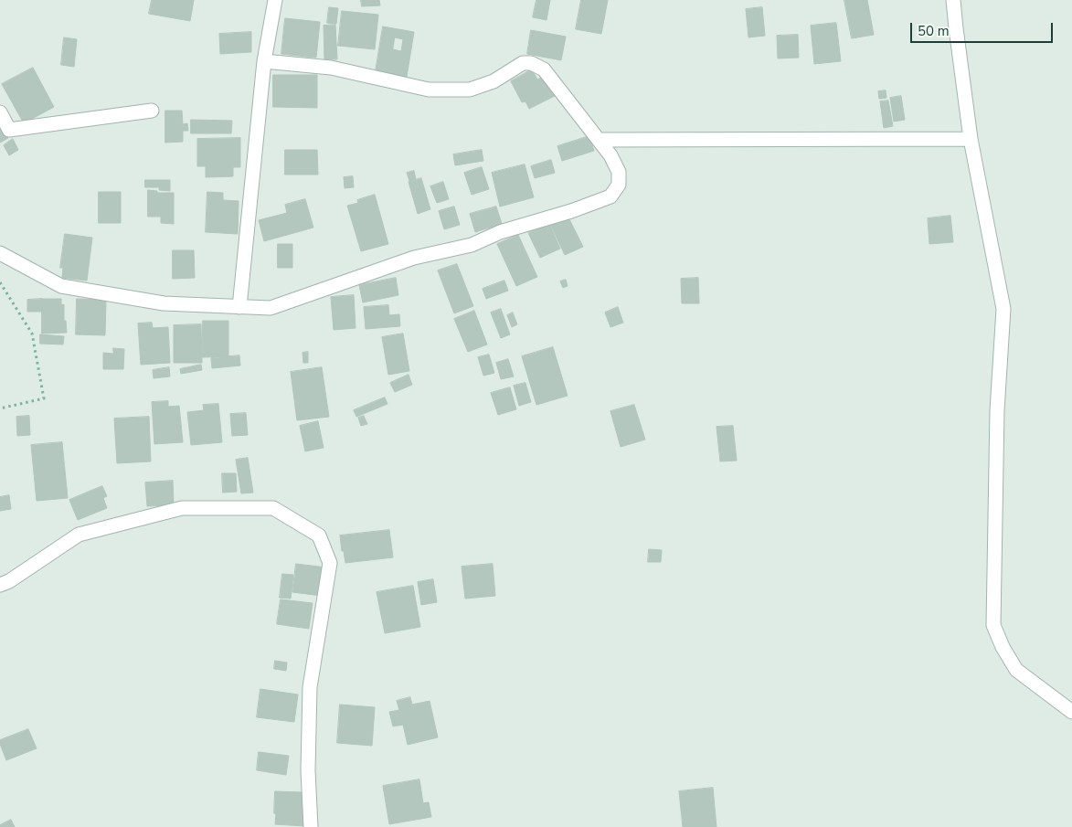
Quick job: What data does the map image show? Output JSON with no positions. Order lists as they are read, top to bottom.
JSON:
{
  "scale_bar": "50 m"
}
